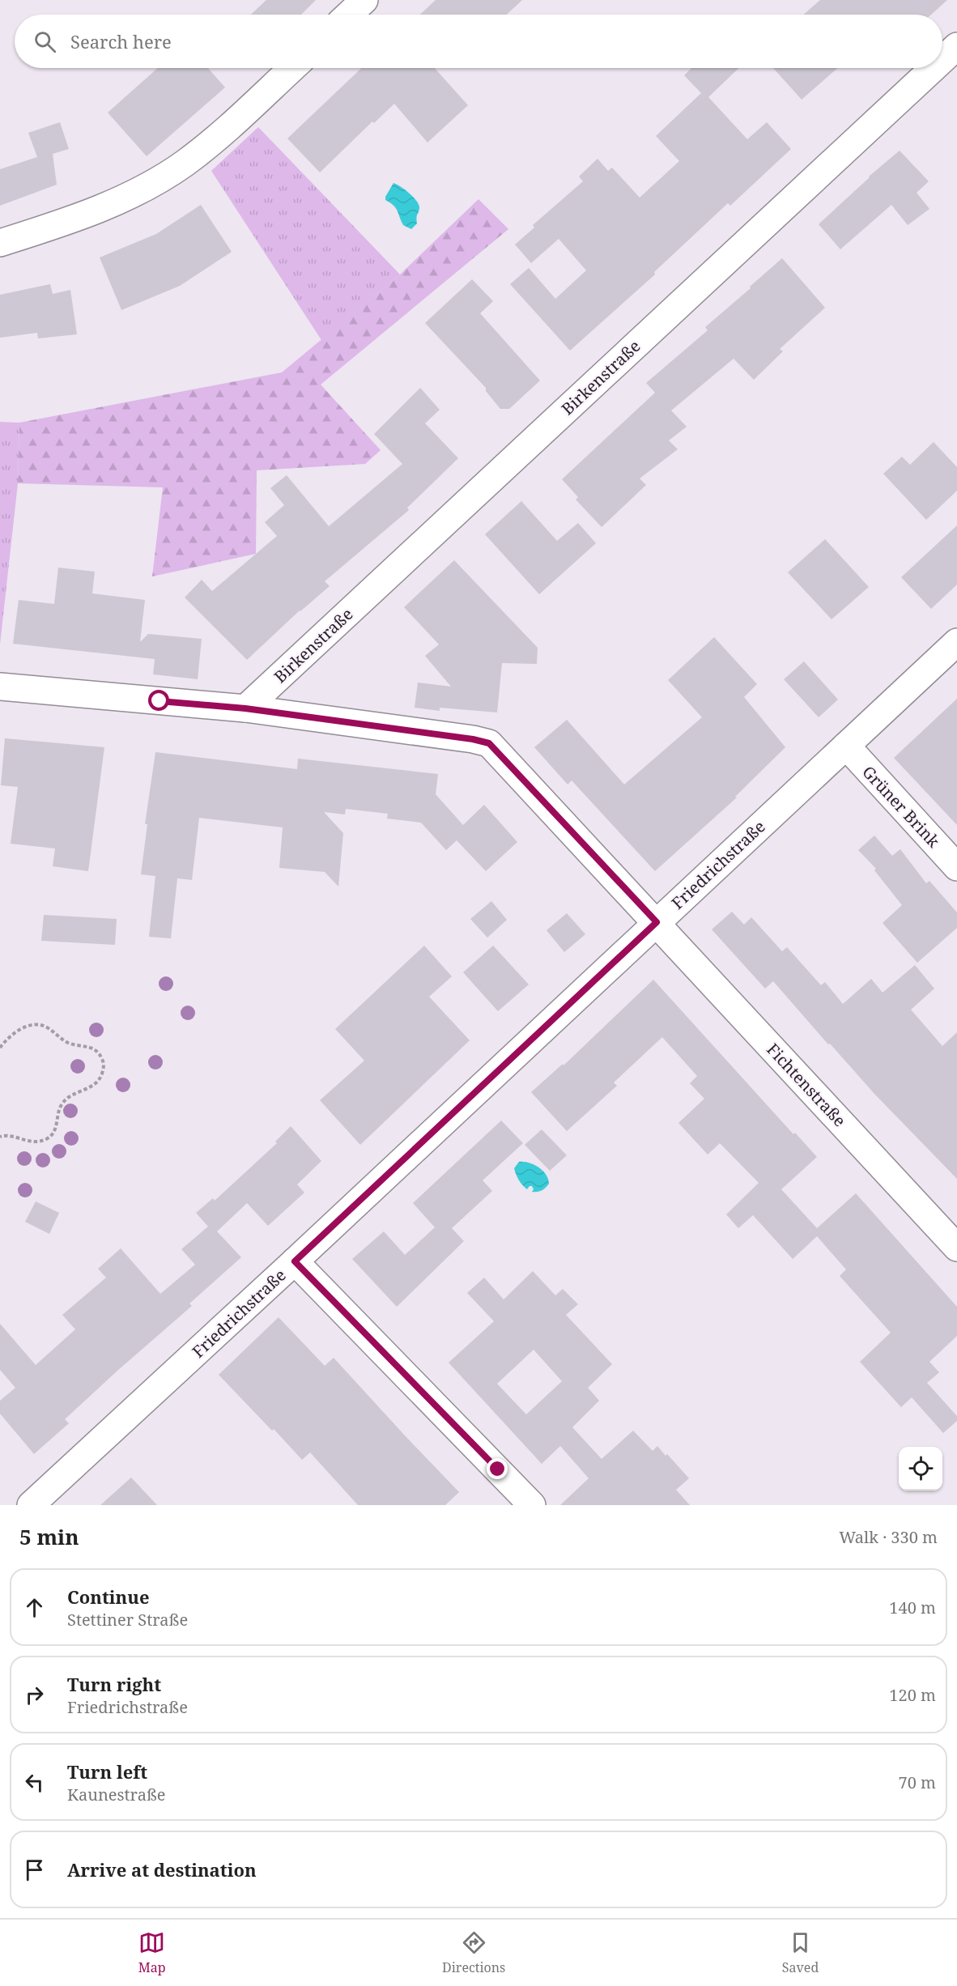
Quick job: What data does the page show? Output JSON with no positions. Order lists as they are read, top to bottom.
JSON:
{
  "streets": {
    "street": [
      "Birkenstraße",
      "Grüner Brink",
      "Friedrichstraße",
      "Fichtenstraße"
    ]
  },
  "crossings": [
    ["Birkenstraße", "Fichtenstraße"],
    ["Grüner Brink", "Friedrichstraße"],
    ["Friedrichstraße", "Fichtenstraße"]
  ],
  "page": {
    "search": "Search here",
    "heading": ["5 min", "Walk · 330 m"],
    "list": [
      ["Continue", "Stettiner Straße", "140 m"],
      ["Turn right", "Friedrichstraße", "120 m"],
      ["Turn left", "Kaunestraße", "70 m"],
      "Arrive at destination"
    ],
    "nav": ["Map", "Directions", "Saved"]
  }
}
